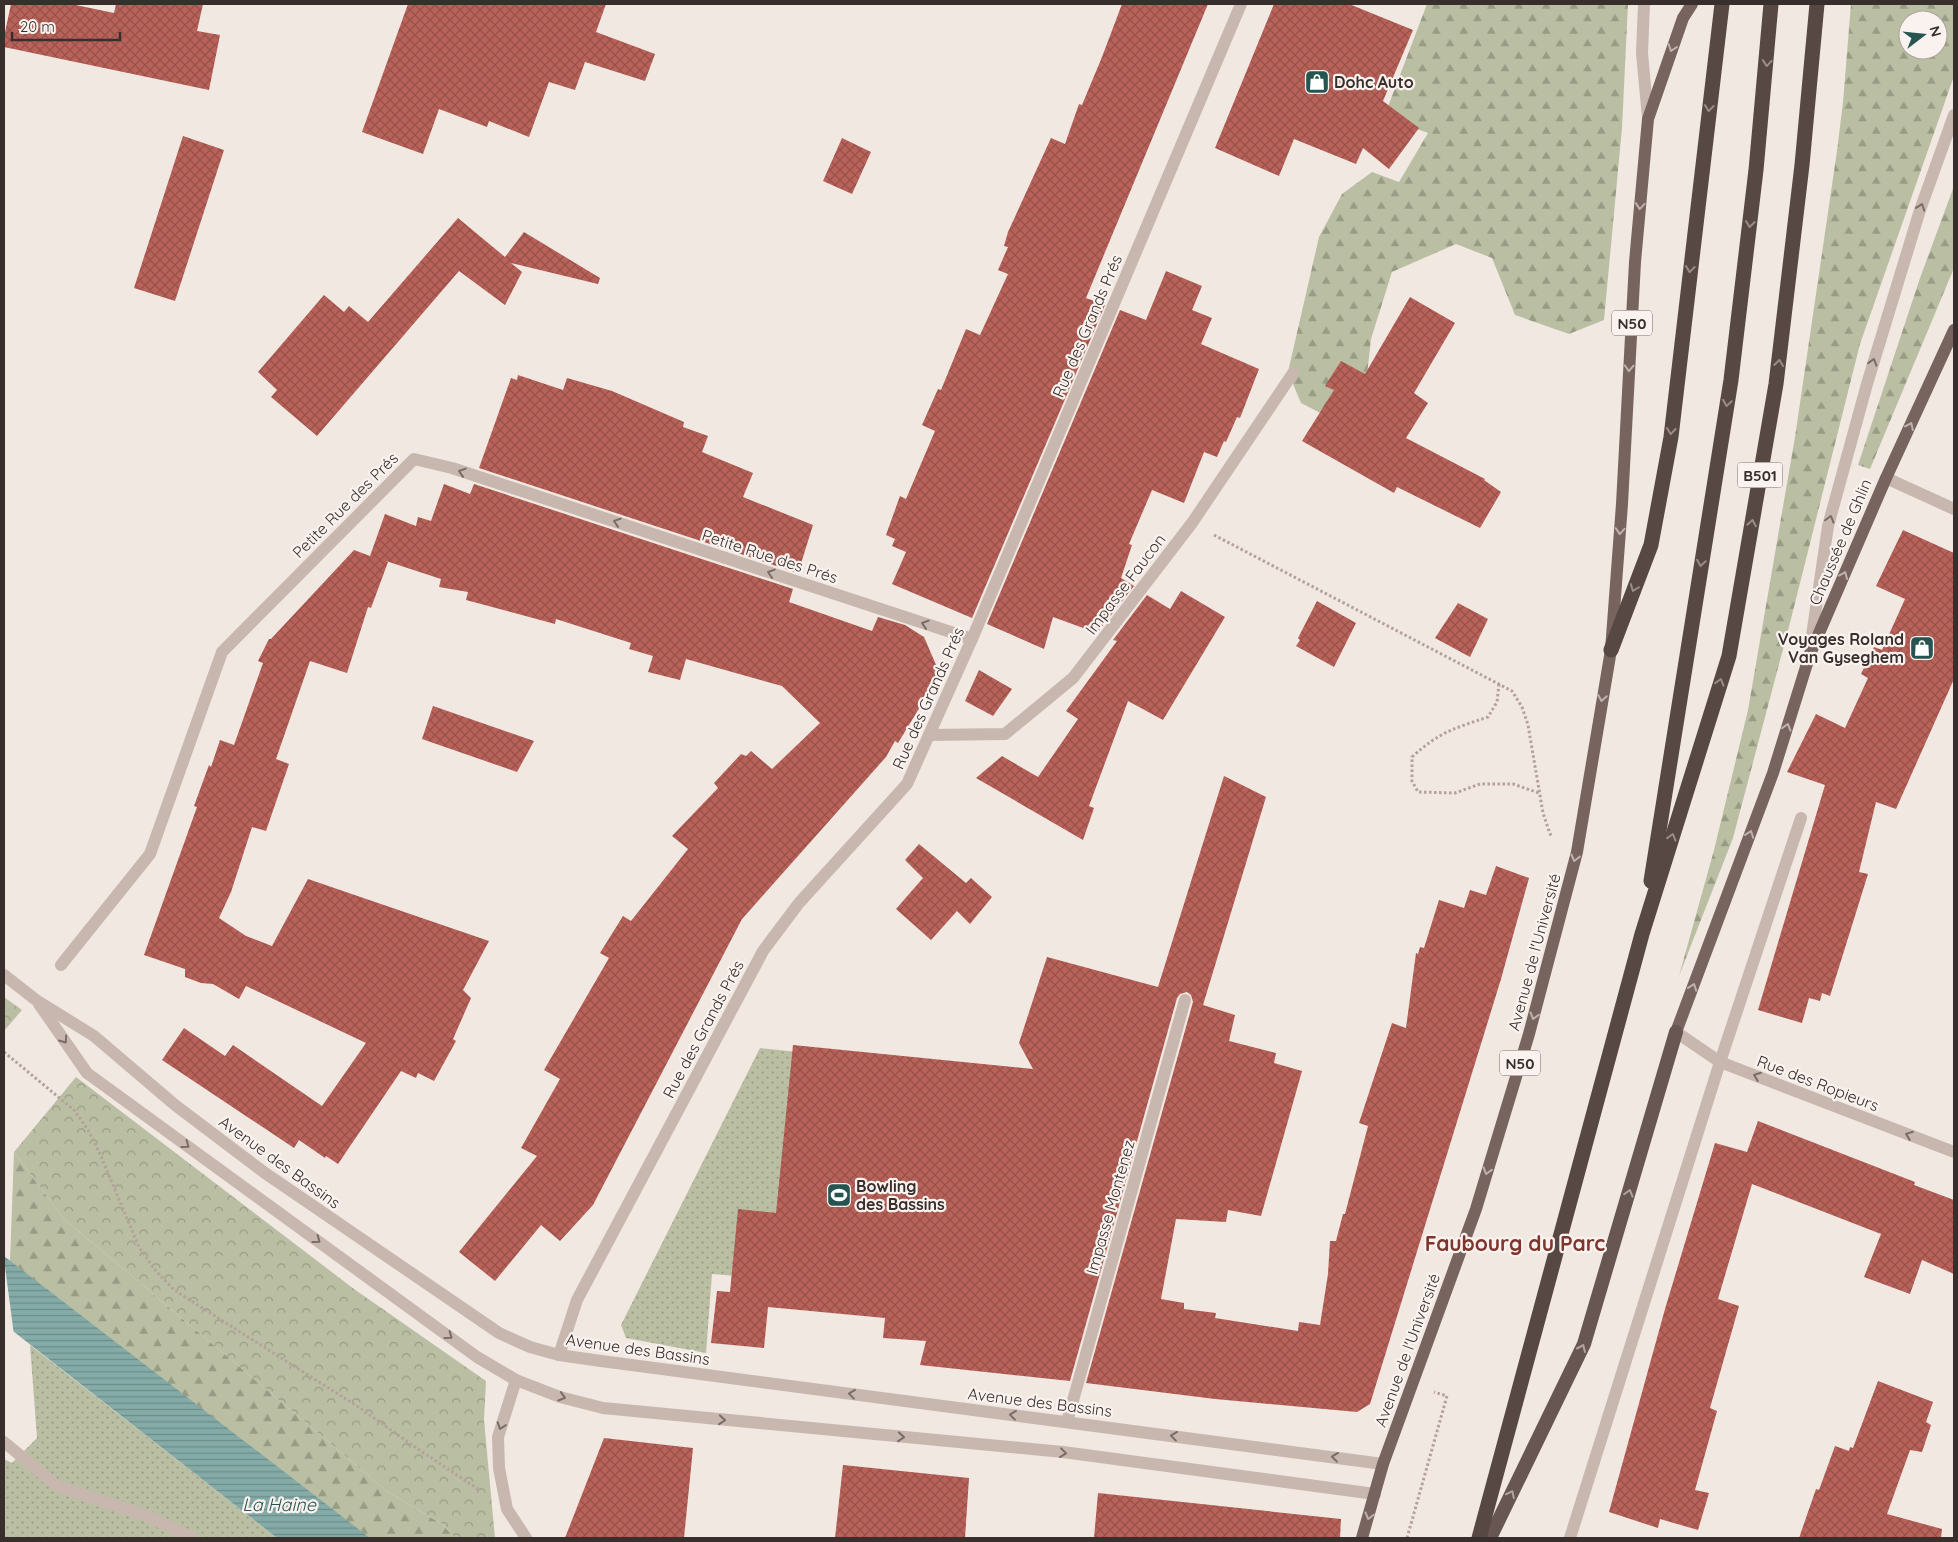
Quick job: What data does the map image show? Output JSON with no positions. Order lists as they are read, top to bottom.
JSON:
{
  "streets": {
    "highway": ["B501"],
    "main road": ["N50", "Chaussée de Ghlin", "Avenue de l'Université"],
    "street": [
      "Rue des Grands Prés",
      "Petite Rue des Prés",
      "Impasse Faucon",
      "Rue des Ropieurs",
      "Avenue des Bassins",
      "Impasse Montenez"
    ]
  },
  "crossings": [
    ["N50", "Avenue de l'Université"],
    ["Rue des Grands Prés", "Petite Rue des Prés"],
    ["Rue des Grands Prés", "Impasse Faucon"],
    ["Rue des Grands Prés", "Avenue des Bassins"],
    ["Chaussée de Ghlin", "Rue des Ropieurs"],
    ["Avenue de l'Université", "Avenue des Bassins"],
    ["Avenue des Bassins", "Impasse Montenez"]
  ],
  "one_way": ["Chaussée de Ghlin", "Avenue de l'Université", "Rue des Ropieurs"],
  "districts": ["Faubourg du Parc"],
  "water": ["La Haine"],
  "places": {
    "shop": ["Dohc Auto", "Voyages Roland Van Gyseghem"],
    "sports": ["Bowling des Bassins"]
  },
  "scale_bar": "20 m",
  "north": "right"
}
